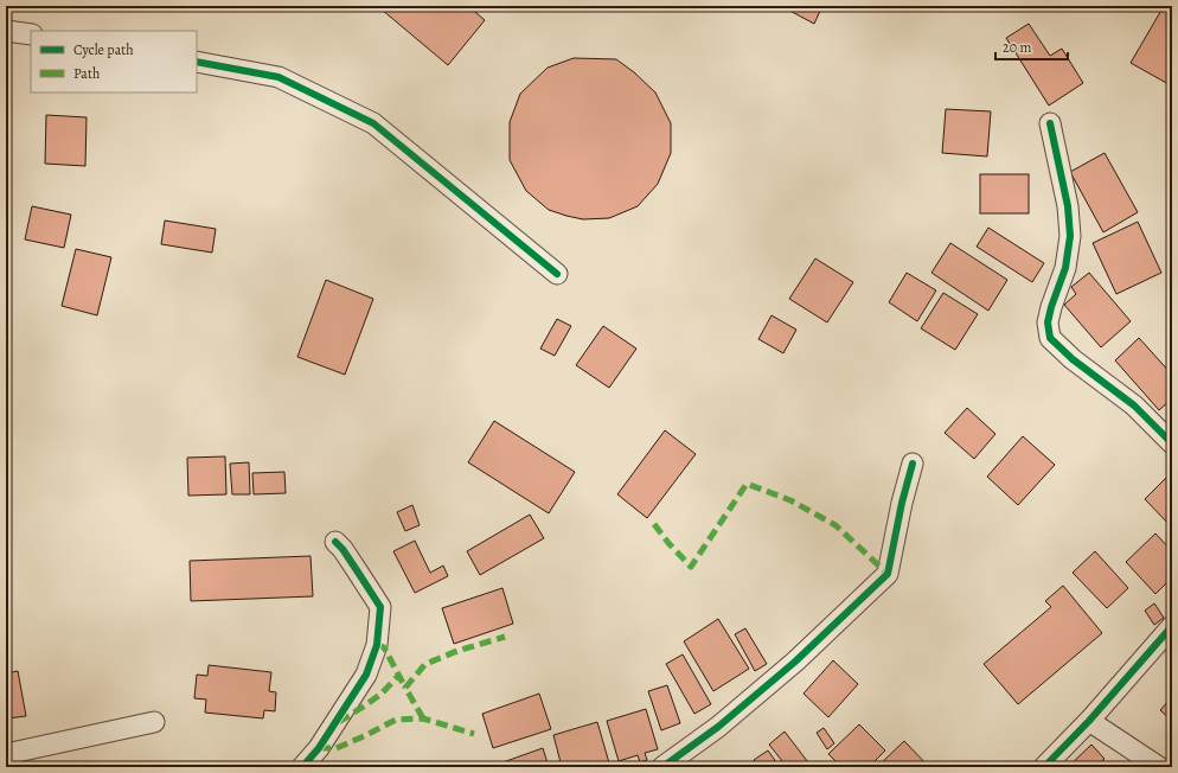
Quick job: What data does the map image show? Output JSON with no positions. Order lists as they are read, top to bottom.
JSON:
{
  "legend": ["Cycle path", "Path"],
  "scale_bar": "20 m"
}
